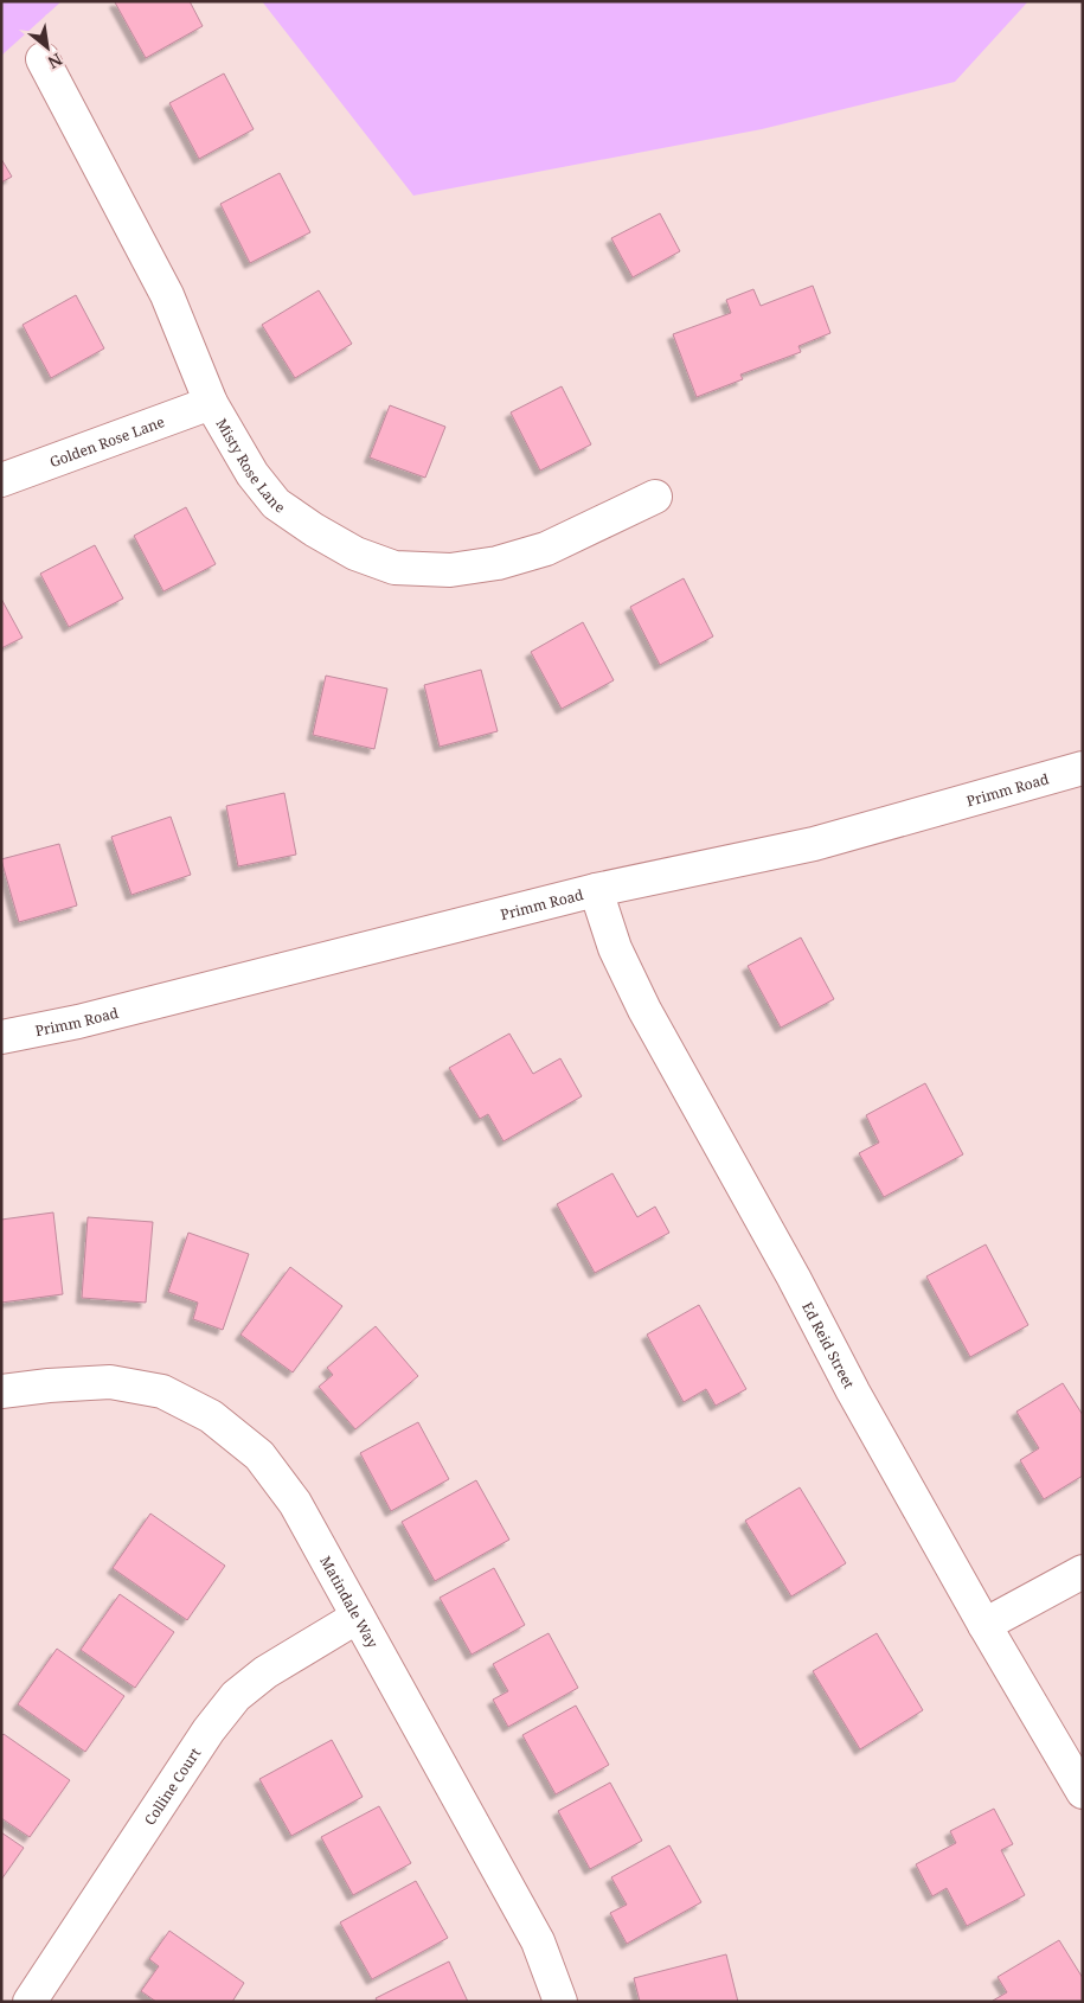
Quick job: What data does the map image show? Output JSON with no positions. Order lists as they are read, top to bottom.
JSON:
{
  "streets": {
    "street": [
      "Golden Rose Lane",
      "Misty Rose Lane",
      "Primm Road",
      "Ed Reid Street",
      "Matindale Way",
      "Colline Court"
    ]
  },
  "crossings": [
    ["Golden Rose Lane", "Misty Rose Lane"],
    ["Primm Road", "Ed Reid Street"],
    ["Matindale Way", "Colline Court"]
  ],
  "north": "bottom right"
}
